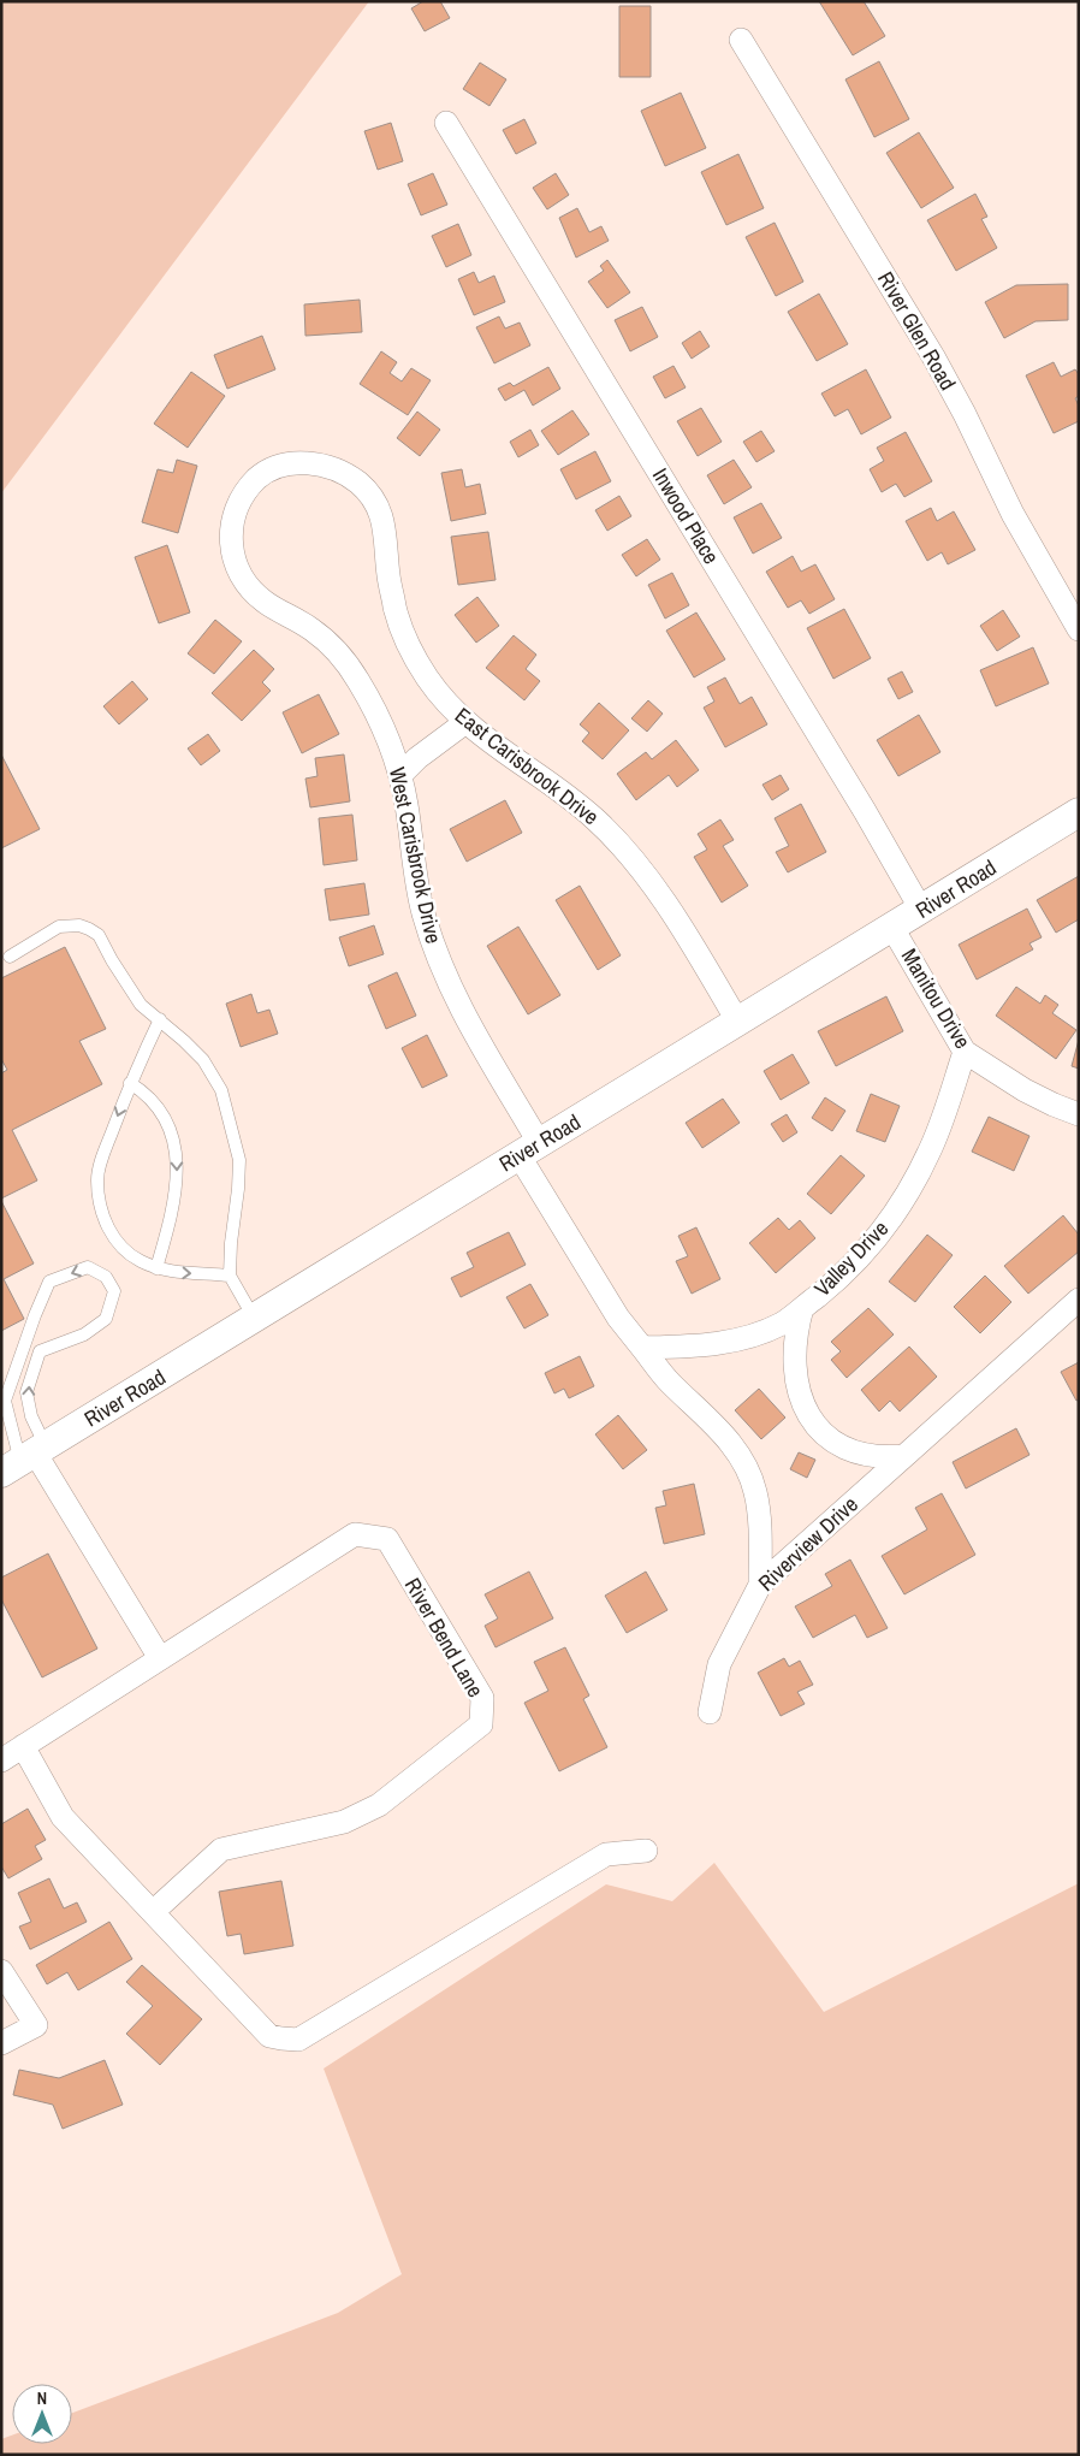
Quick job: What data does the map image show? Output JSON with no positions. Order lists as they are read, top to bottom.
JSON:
{
  "streets": {
    "street": [
      "River Glen Road",
      "Inwood Place",
      "East Carisbrook Drive",
      "West Carisbrook Drive",
      "River Road",
      "Manitou Drive",
      "Valley Drive",
      "Riverview Drive",
      "River Bend Lane"
    ]
  },
  "crossings": [
    ["Inwood Place", "River Road"],
    ["East Carisbrook Drive", "West Carisbrook Drive"],
    ["East Carisbrook Drive", "River Road"],
    ["West Carisbrook Drive", "River Road"],
    ["River Road", "Manitou Drive"],
    ["Manitou Drive", "Valley Drive"]
  ],
  "north": "top"
}
